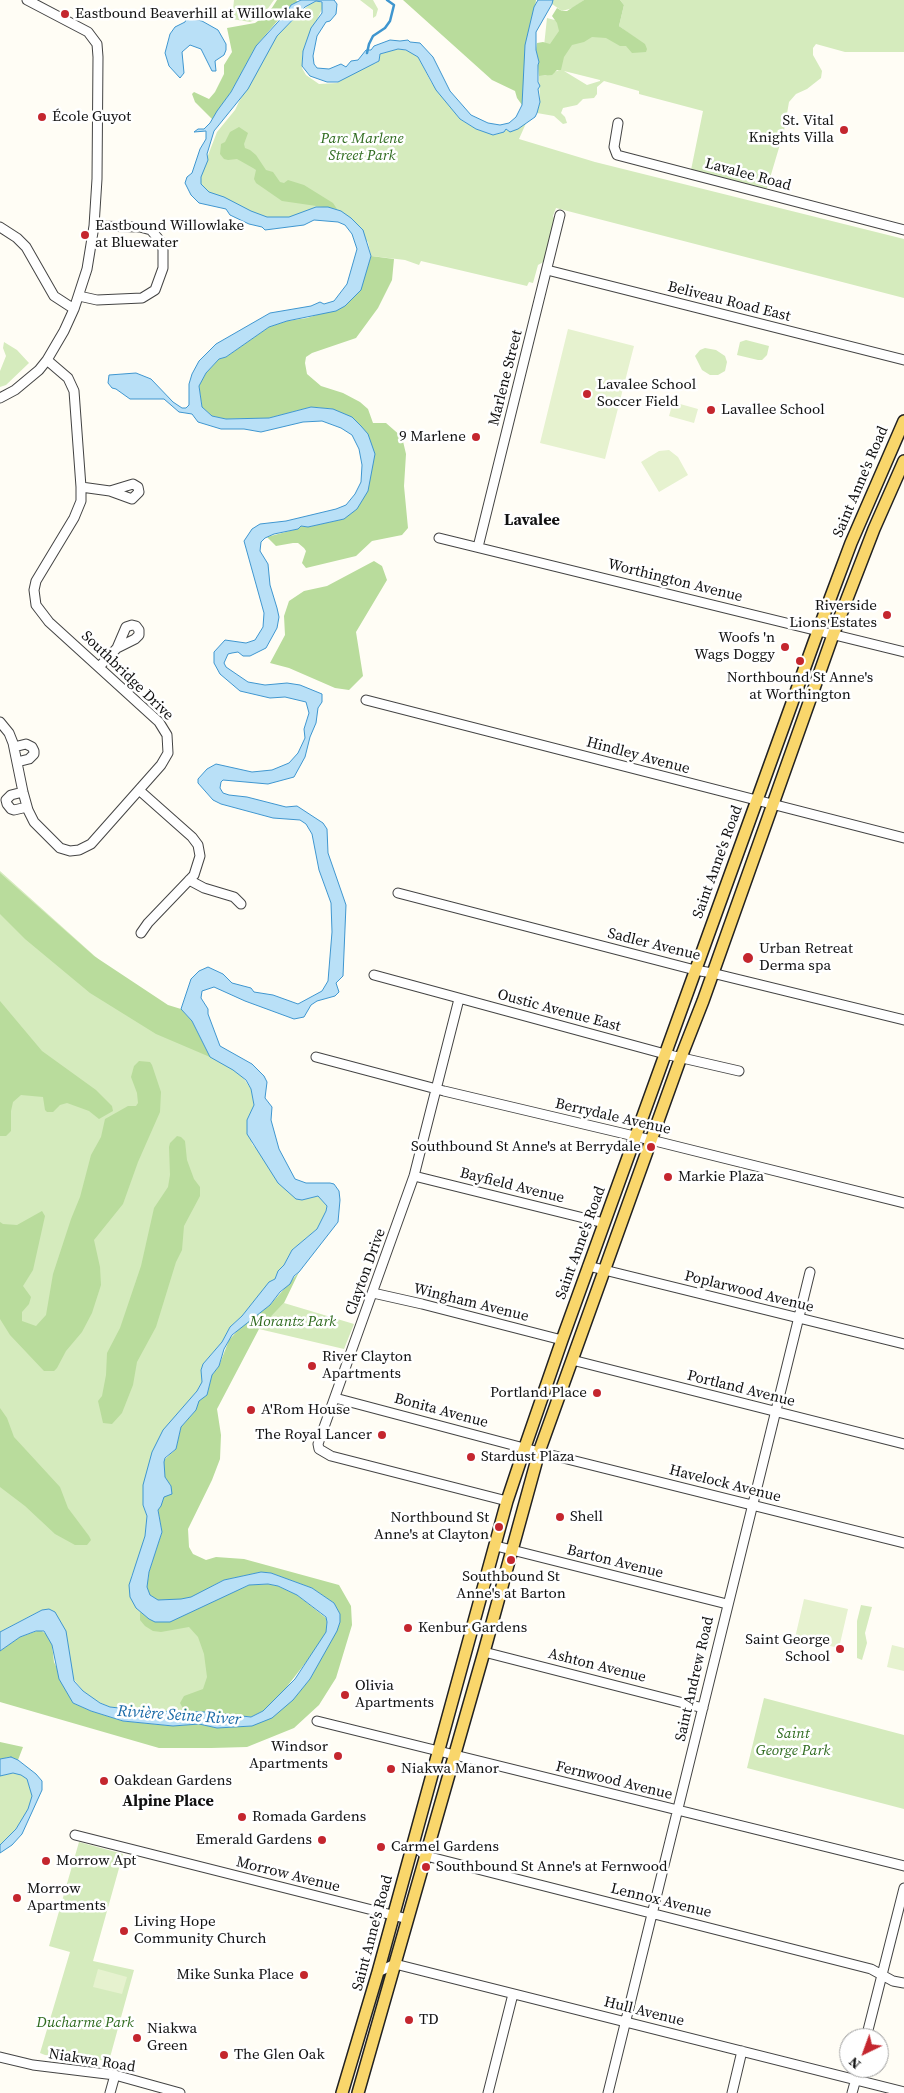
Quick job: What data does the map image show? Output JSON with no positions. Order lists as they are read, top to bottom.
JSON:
{
  "streets": {
    "main road": ["Saint Anne's Road"],
    "street": [
      "Lavalee Road",
      "Beliveau Road East",
      "Marlene Street",
      "Worthington Avenue",
      "Southbridge Drive",
      "Hindley Avenue",
      "Sadler Avenue",
      "Oustic Avenue East",
      "Berrydale Avenue",
      "Bayfield Avenue",
      "Clayton Drive",
      "Poplarwood Avenue",
      "Wingham Avenue",
      "Portland Avenue",
      "Bonita Avenue",
      "Havelock Avenue",
      "Barton Avenue",
      "Ashton Avenue",
      "Saint Andrew Road",
      "Fernwood Avenue",
      "Morrow Avenue",
      "Lennox Avenue",
      "Hull Avenue",
      "Niakwa Road"
    ]
  },
  "crossings": [
    ["Beliveau Road East", "Marlene Street"],
    ["Marlene Street", "Worthington Avenue"],
    ["Saint Anne's Road", "Worthington Avenue"],
    ["Saint Anne's Road", "Hindley Avenue"],
    ["Saint Anne's Road", "Sadler Avenue"],
    ["Saint Anne's Road", "Oustic Avenue East"],
    ["Saint Anne's Road", "Berrydale Avenue"],
    ["Saint Anne's Road", "Bayfield Avenue"],
    ["Saint Anne's Road", "Clayton Drive"],
    ["Saint Anne's Road", "Poplarwood Avenue"],
    ["Saint Anne's Road", "Wingham Avenue"],
    ["Saint Anne's Road", "Portland Avenue"],
    ["Saint Anne's Road", "Bonita Avenue"],
    ["Saint Anne's Road", "Havelock Avenue"],
    ["Saint Anne's Road", "Barton Avenue"],
    ["Saint Anne's Road", "Ashton Avenue"],
    ["Saint Anne's Road", "Fernwood Avenue"],
    ["Saint Anne's Road", "Morrow Avenue"],
    ["Saint Anne's Road", "Lennox Avenue"],
    ["Saint Anne's Road", "Hull Avenue"],
    ["Oustic Avenue East", "Clayton Drive"],
    ["Berrydale Avenue", "Clayton Drive"],
    ["Bayfield Avenue", "Clayton Drive"],
    ["Clayton Drive", "Wingham Avenue"],
    ["Clayton Drive", "Bonita Avenue"],
    ["Poplarwood Avenue", "Saint Andrew Road"],
    ["Portland Avenue", "Saint Andrew Road"],
    ["Bonita Avenue", "Havelock Avenue"],
    ["Havelock Avenue", "Saint Andrew Road"],
    ["Barton Avenue", "Saint Andrew Road"],
    ["Ashton Avenue", "Saint Andrew Road"],
    ["Saint Andrew Road", "Fernwood Avenue"],
    ["Saint Andrew Road", "Lennox Avenue"],
    ["Saint Andrew Road", "Hull Avenue"]
  ],
  "districts": ["Lavalee", "Alpine Place"],
  "water": ["Rivière Seine River"],
  "parks": [
    "Parc Marlene Street Park",
    "Morantz Park",
    "Saint George Park",
    "Ducharme Park"
  ],
  "places": [
    "Eastbound Beaverhill at Willowlake",
    "École Guyot",
    "St. Vital Knights Villa",
    "Eastbound Willowlake at Bluewater",
    "Lavalee School Soccer Field",
    "Lavallee School",
    "9 Marlene",
    "Riverside Lions Estates",
    "Woofs 'n Wags Doggy",
    "Northbound St Anne's at Worthington",
    "Urban Retreat Derma spa",
    "Southbound St Anne's at Berrydale",
    "Markie Plaza",
    "River Clayton Apartments",
    "Portland Place",
    "A'Rom House",
    "The Royal Lancer",
    "Stardust Plaza",
    "Shell",
    "Northbound St Anne's at Clayton",
    "Southbound St Anne's at Barton",
    "Kenbur Gardens",
    "Saint George School",
    "Olivia Apartments",
    "Windsor Apartments",
    "Niakwa Manor",
    "Oakdean Gardens",
    "Romada Gardens",
    "Emerald Gardens",
    "Carmel Gardens",
    "Morrow Apt",
    "Southbound St Anne's at Fernwood",
    "Morrow Apartments",
    "Living Hope Community Church",
    "Mike Sunka Place",
    "TD",
    "Niakwa Green",
    "The Glen Oak"
  ],
  "north": "bottom left"
}
